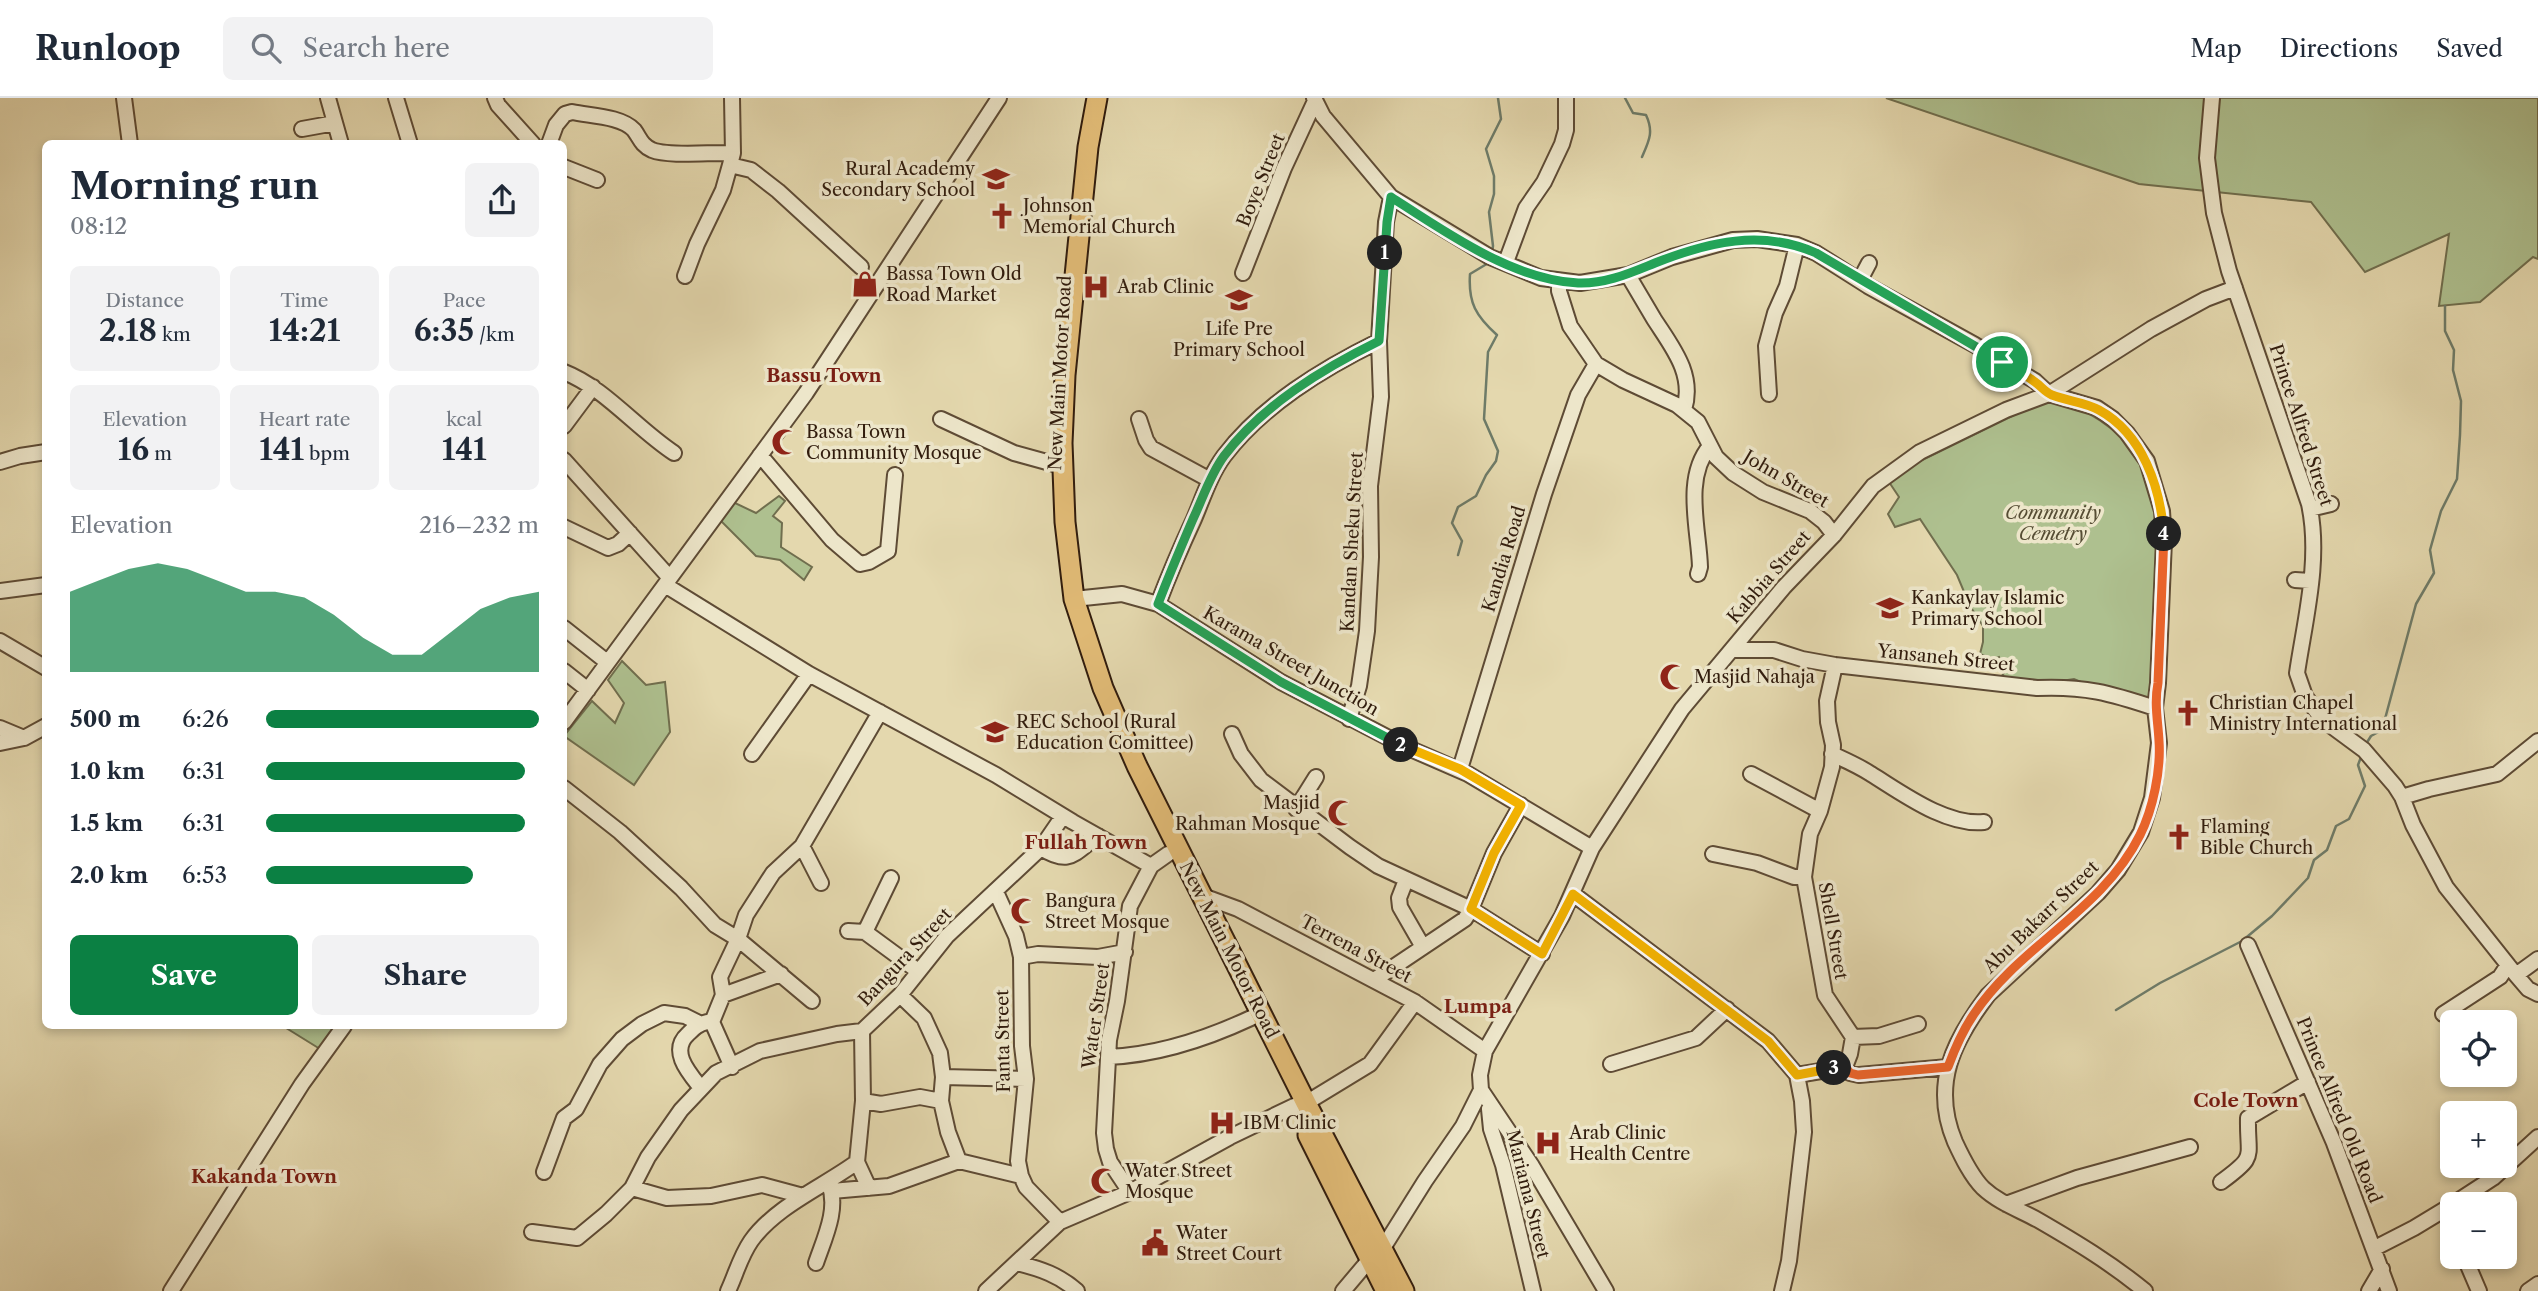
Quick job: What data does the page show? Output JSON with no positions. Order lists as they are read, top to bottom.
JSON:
{
  "streets": {
    "highway": ["New Main Motor Road"],
    "street": [
      "Boye Street",
      "Prince Alfred Street",
      "John Street",
      "Kandan Sheku Street",
      "Kandia Road",
      "Kabbia Street",
      "Yansaneh Street",
      "Karama Street Junction",
      "Abu Bakarr Street",
      "Shell Street",
      "Terrena Street",
      "Bangura Street",
      "Water Street",
      "Fanta Street",
      "Prince Alfred Old Road",
      "Mariama Street"
    ]
  },
  "crossings": [
    ["Boye Street", "Abu Bakarr Street"],
    ["New Main Motor Road", "Karama Street Junction"],
    ["New Main Motor Road", "Terrena Street"],
    ["New Main Motor Road", "Water Street"],
    ["Prince Alfred Street", "Kabbia Street"],
    ["John Street", "Kandia Road"],
    ["John Street", "Kabbia Street"],
    ["John Street", "Abu Bakarr Street"],
    ["Kandan Sheku Street", "Karama Street Junction"],
    ["Kandan Sheku Street", "Abu Bakarr Street"],
    ["Kandia Road", "Karama Street Junction"],
    ["Kabbia Street", "Yansaneh Street"],
    ["Kabbia Street", "Karama Street Junction"],
    ["Kabbia Street", "Abu Bakarr Street"],
    ["Kabbia Street", "Terrena Street"],
    ["Yansaneh Street", "Abu Bakarr Street"],
    ["Yansaneh Street", "Shell Street"],
    ["Bangura Street", "Fanta Street"]
  ],
  "districts": [
    "Bassu Town",
    "Fullah Town",
    "Lumpa",
    "Cole Town",
    "Kakanda Town"
  ],
  "parks": ["Community Cemetry"],
  "places": {
    "school or university": [
      "Rural Academy Secondary School",
      "Life Pre Primary School",
      "Kankaylay Islamic Primary School",
      "REC School (Rural Education Comittee)"
    ],
    "church": ["Johnson Memorial Church", "Christian Chapel Ministry International", "Flaming Bible Church"],
    "shop": ["Bassa Town Old Road Market"],
    "hospital": ["Arab Clinic", "IBM Clinic", "Arab Clinic Health Centre"],
    "mosque": [
      "Bassa Town Community Mosque",
      "Masjid Nahaja",
      "Masjid Rahman Mosque",
      "Bangura Street Mosque",
      "Water Street Mosque"
    ],
    "public building": ["Water Street Court"]
  },
  "page": {
    "header": "Runloop",
    "search": "Search here",
    "nav": ["Map", "Directions", "Saved"],
    "heading": ["Morning run", "08:12"],
    "pins": [
      "1",
      "4",
      "2",
      "3"
    ],
    "stats": [
      ["Distance", "2.18 km"],
      ["Time", "14:21"],
      ["Pace", "6:35 /km"],
      ["Elevation", "16 m"],
      ["Heart rate", "141 bpm"],
      ["kcal", "141"]
    ],
    "chart": ["Elevation", "216–232 m"],
    "list": [
      {
        "name": "500 m",
        "note": "6:26"
      },
      {
        "name": "1.0 km",
        "note": "6:31"
      },
      {
        "name": "1.5 km",
        "note": "6:31"
      },
      {
        "name": "2.0 km",
        "note": "6:53"
      }
    ],
    "buttons": ["Save", "Share"],
    "map_buttons": ["+", "−"]
  }
}
